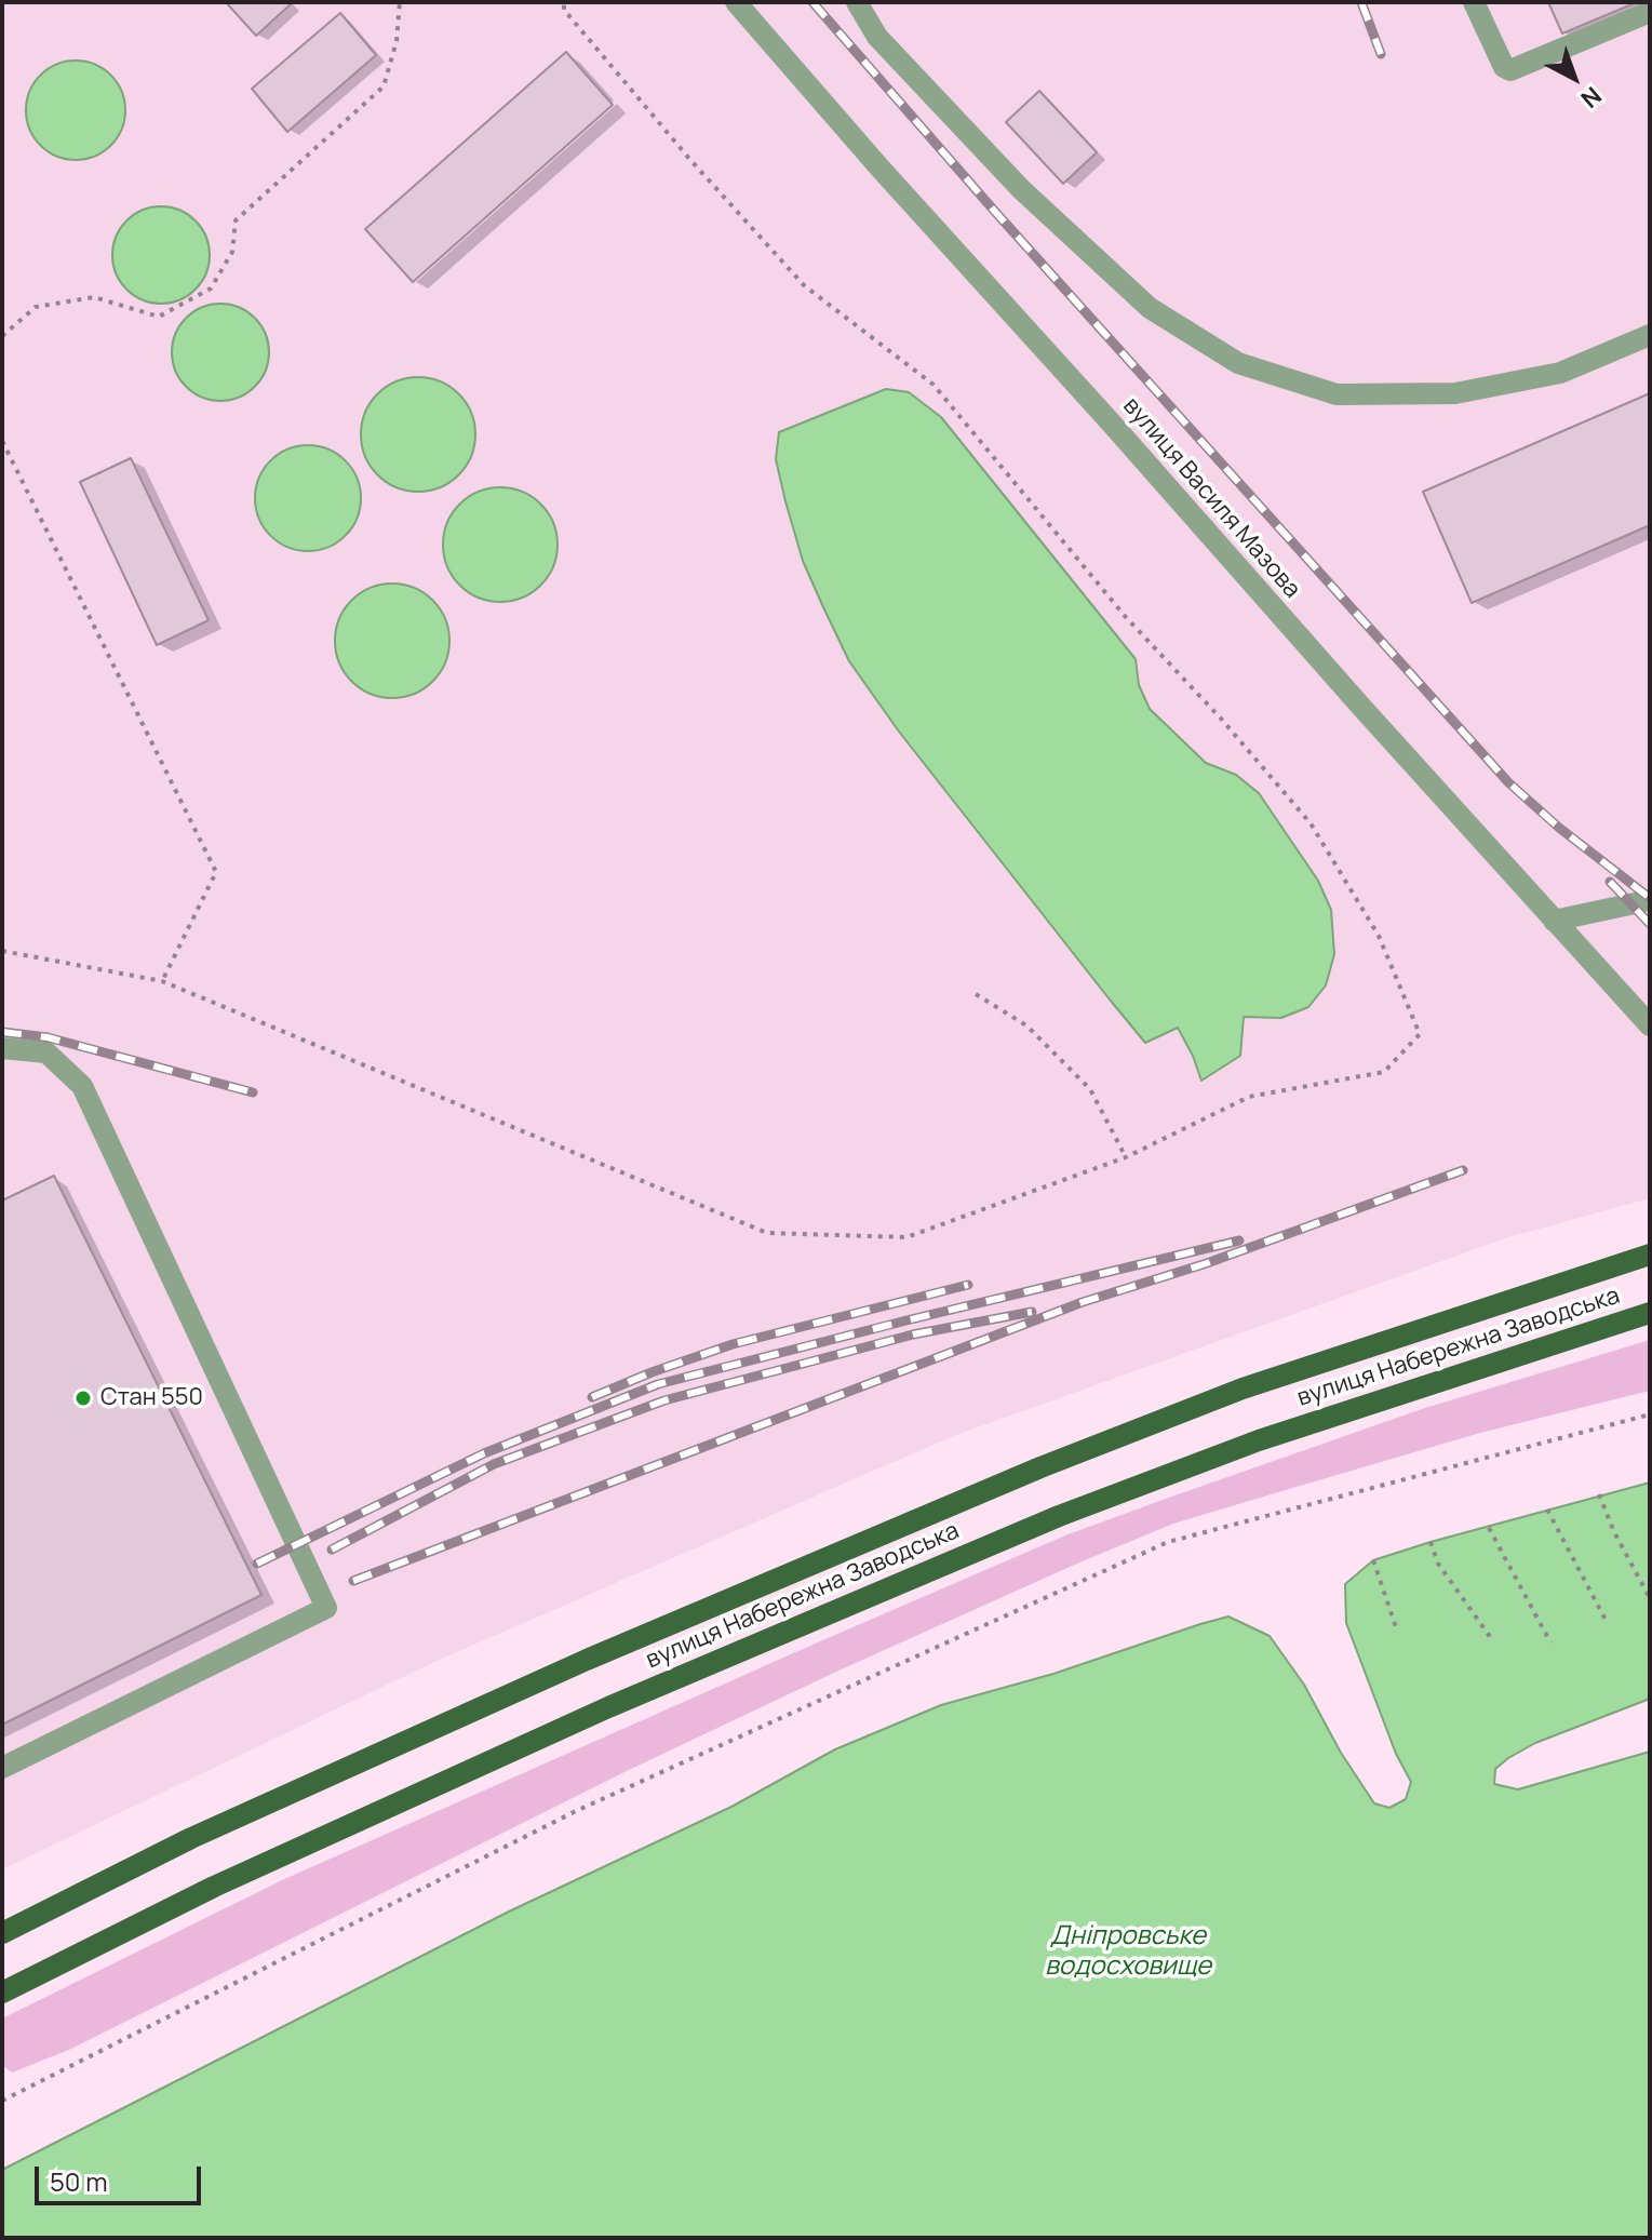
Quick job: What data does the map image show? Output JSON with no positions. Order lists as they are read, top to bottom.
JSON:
{
  "streets": {
    "main road": ["вулиця Набережна Заводська"],
    "street": ["вулиця Василя Мазова"]
  },
  "water": ["Дніпровське водосховище"],
  "places": ["Стан 550"],
  "scale_bar": "50 m",
  "north": "bottom right"
}
